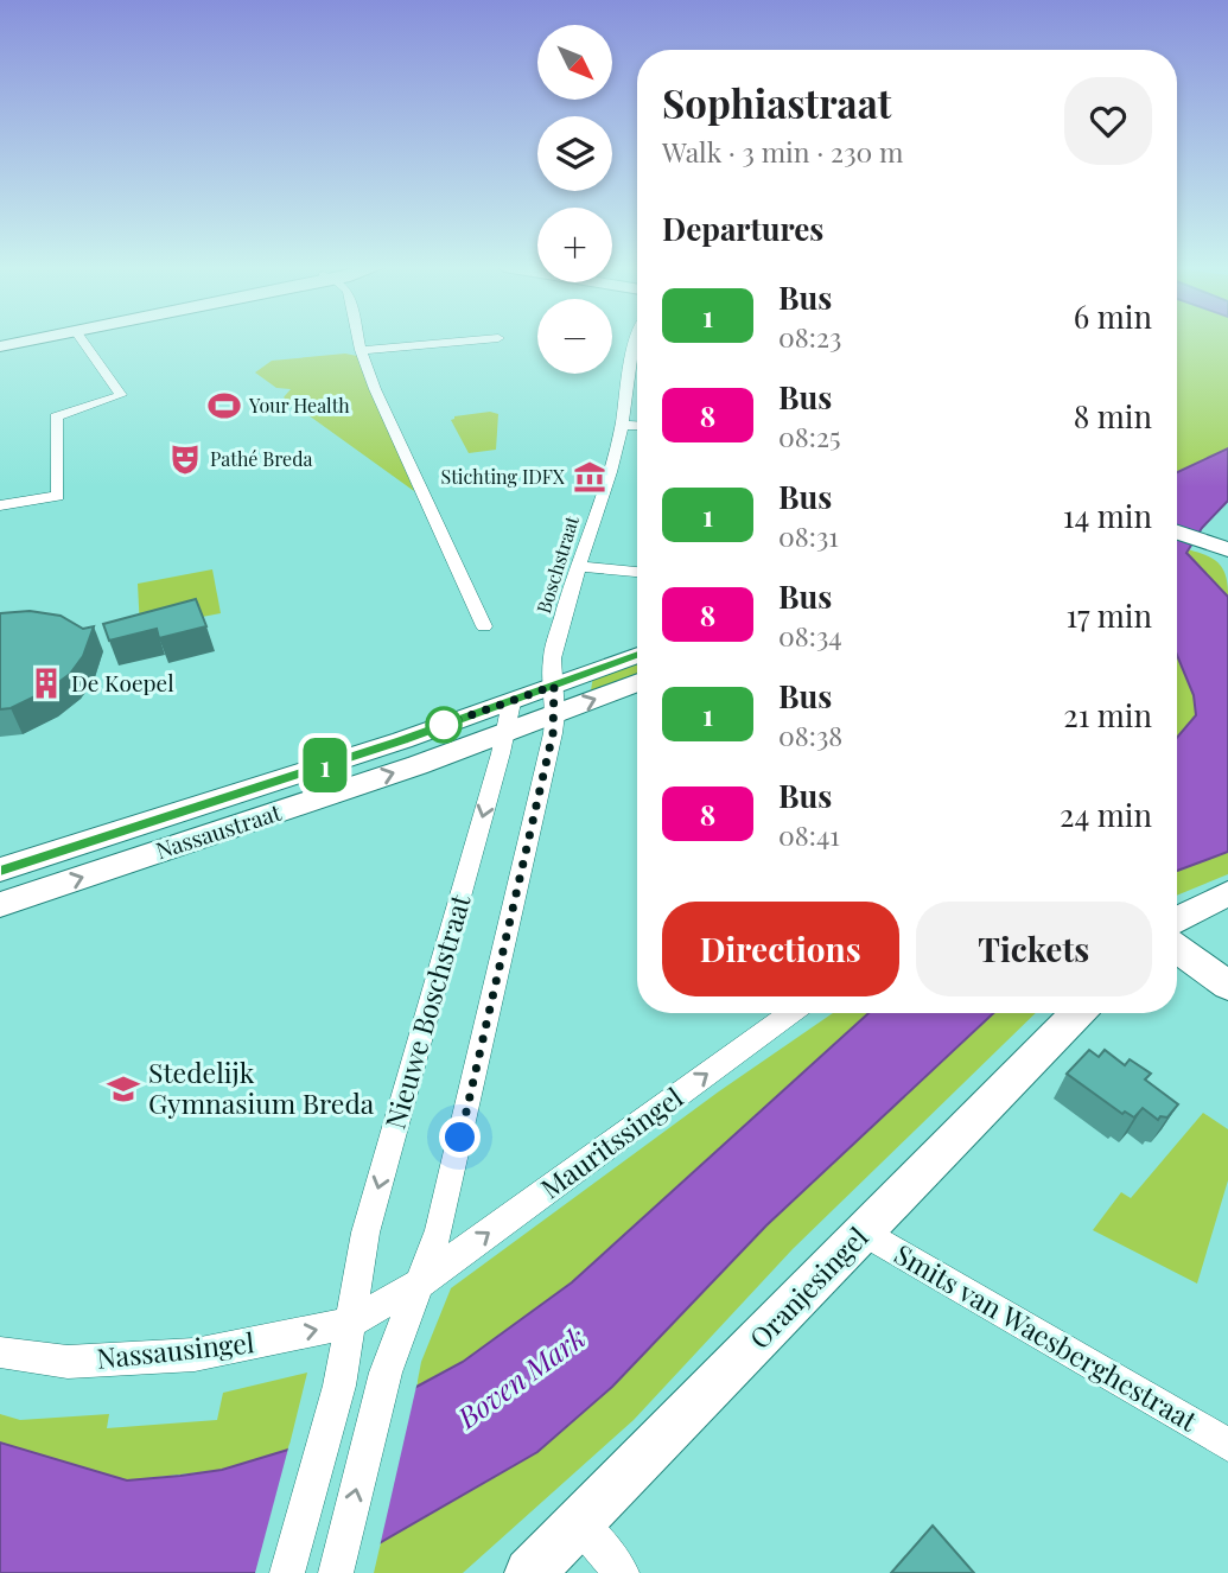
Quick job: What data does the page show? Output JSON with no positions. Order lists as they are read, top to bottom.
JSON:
{
  "streets": {
    "street": [
      "Boschstraat",
      "Nassaustraat",
      "Nieuwe Boschstraat",
      "Mauritssingel",
      "Oranjesingel",
      "Smits van Waesberghestraat",
      "Nassausingel"
    ]
  },
  "crossings": [
    ["Boschstraat", "Nassaustraat"],
    ["Boschstraat", "Nieuwe Boschstraat"],
    ["Nassaustraat", "Nieuwe Boschstraat"],
    ["Nieuwe Boschstraat", "Nassausingel"],
    ["Oranjesingel", "Smits van Waesberghestraat"]
  ],
  "one_way": ["Mauritssingel", "Nassausingel"],
  "water": ["Boven Mark"],
  "places": {
    "sports": ["Your Health"],
    "theatre": ["Pathé Breda"],
    "museum": ["Stichting IDFX"],
    "building": ["De Koepel"],
    "school or university": ["Stedelijk Gymnasium Breda"]
  },
  "lines": ["bus line 1"],
  "north": "bottom right",
  "page": {
    "on_map": "1",
    "map_buttons": ["+", "−"],
    "heading": [
      ["Sophiastraat", "Walk · 3 min · 230 m"],
      "Departures"
    ],
    "list": [
      {
        "mark": "1",
        "name": "Bus",
        "note": "08:23",
        "value": "6 min"
      },
      {
        "mark": "8",
        "name": "Bus",
        "note": "08:25",
        "value": "8 min"
      },
      {
        "mark": "1",
        "name": "Bus",
        "note": "08:31",
        "value": "14 min"
      },
      {
        "mark": "8",
        "name": "Bus",
        "note": "08:34",
        "value": "17 min"
      },
      {
        "mark": "1",
        "name": "Bus",
        "note": "08:38",
        "value": "21 min"
      },
      {
        "mark": "8",
        "name": "Bus",
        "note": "08:41",
        "value": "24 min"
      }
    ],
    "buttons": ["Directions", "Tickets"]
  }
}
